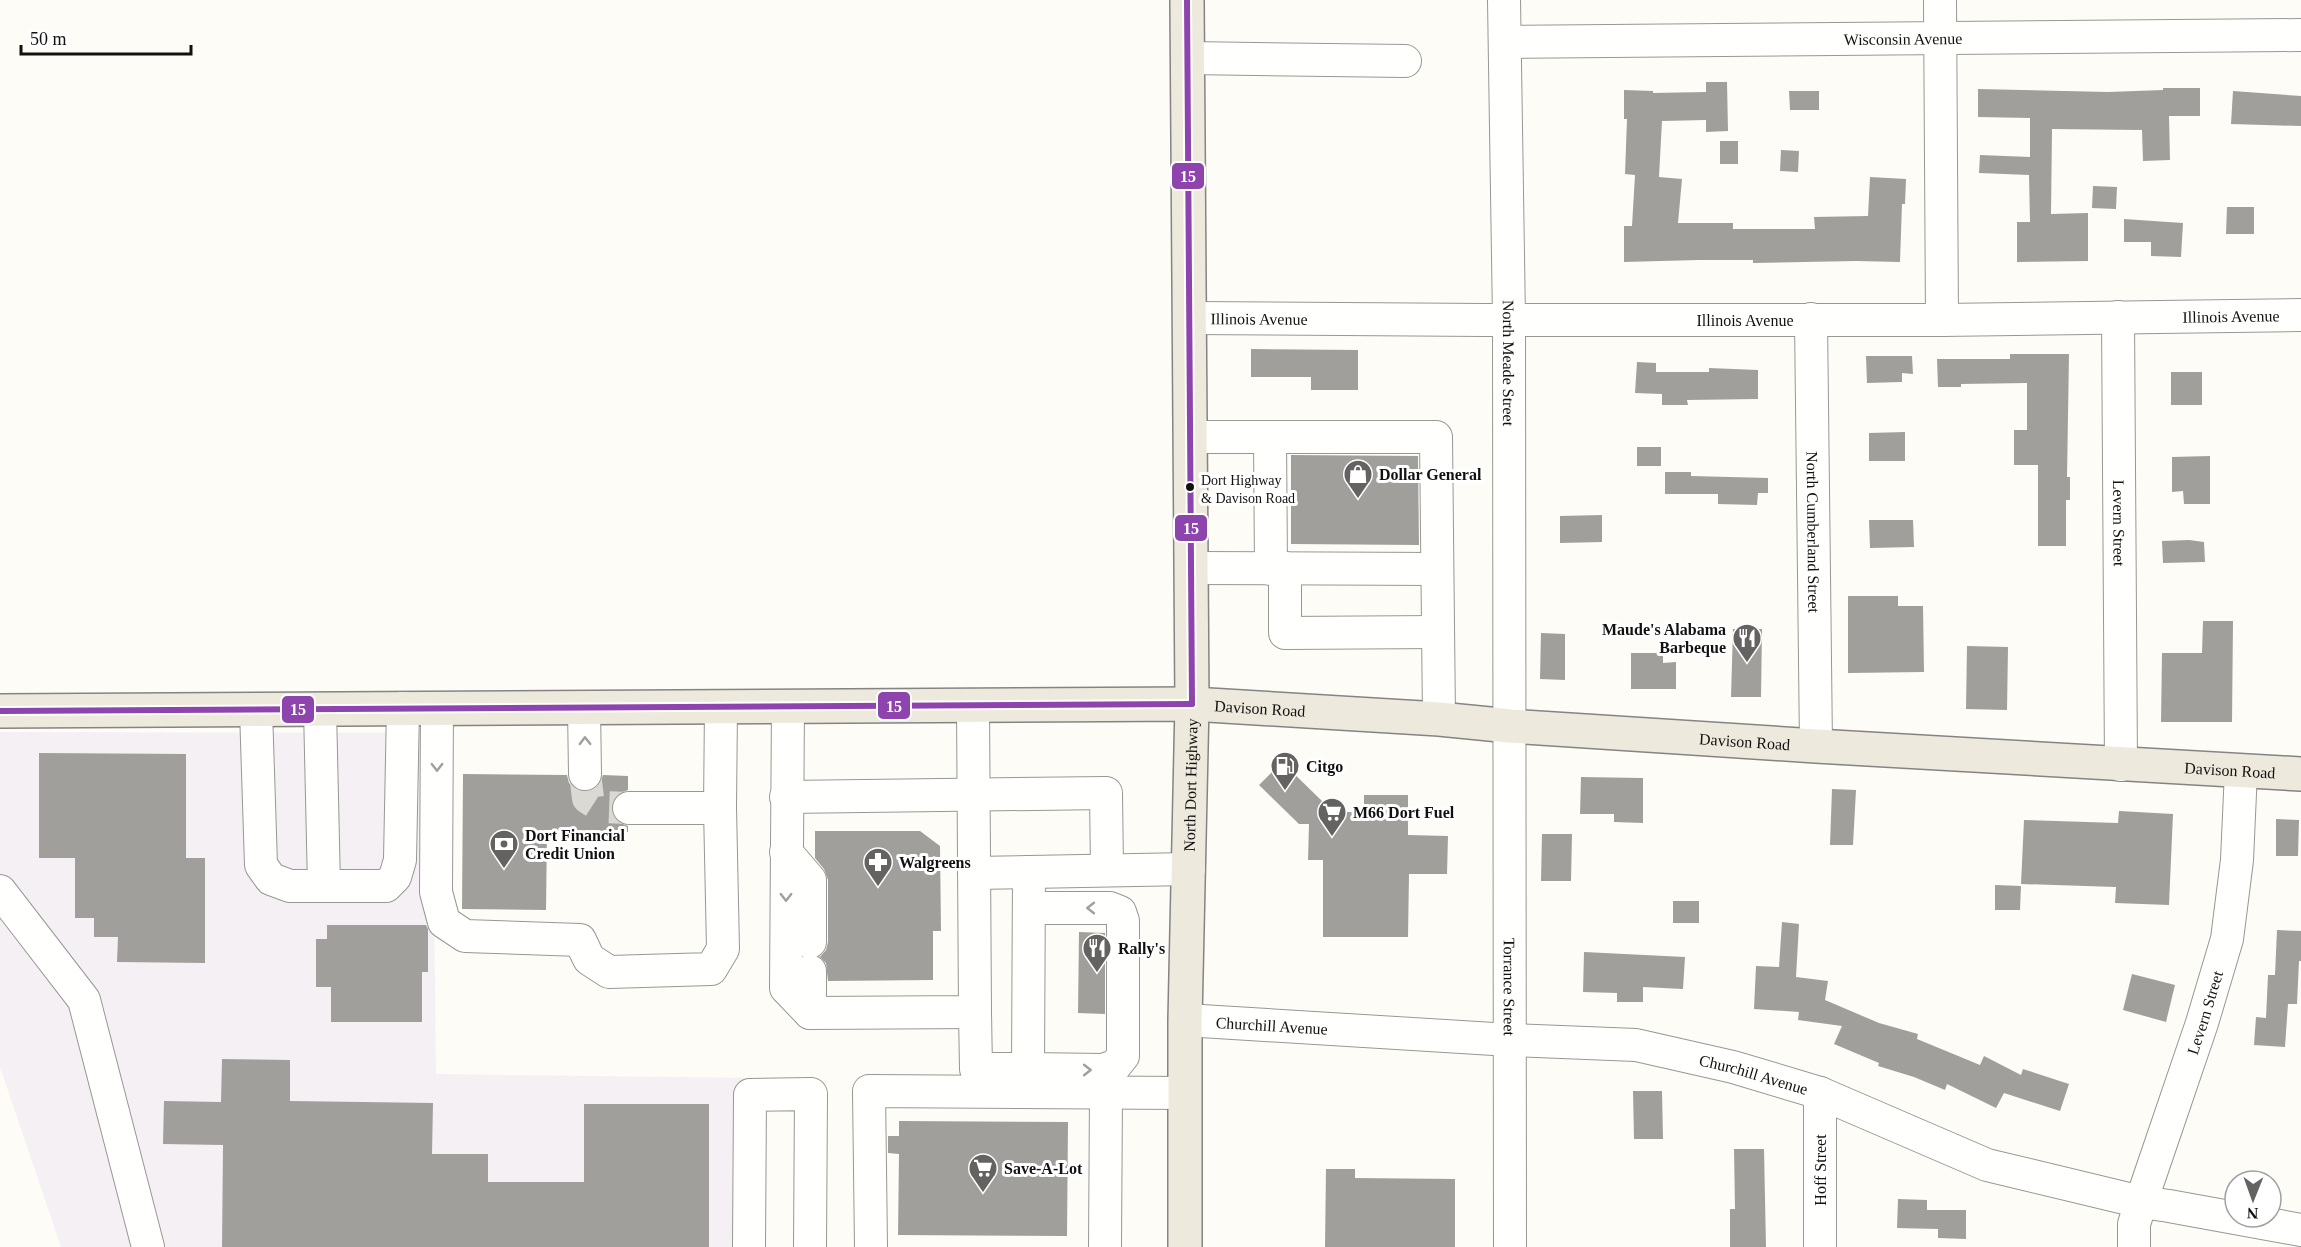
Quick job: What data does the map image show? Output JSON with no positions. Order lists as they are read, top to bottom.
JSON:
{
  "streets": {
    "main road": ["Davison Road", "North Dort Highway"],
    "street": [
      "Wisconsin Avenue",
      "Illinois Avenue",
      "North Meade Street",
      "Levern Street",
      "North Cumberland Street",
      "Torrance Street",
      "Churchill Avenue",
      "Hoff Street"
    ]
  },
  "crossings": [
    ["Wisconsin Avenue", "North Meade Street"],
    ["Illinois Avenue", "North Meade Street"],
    ["Illinois Avenue", "Levern Street"],
    ["Illinois Avenue", "North Cumberland Street"],
    ["Illinois Avenue", "North Dort Highway"],
    ["North Meade Street", "Davison Road"],
    ["North Meade Street", "Torrance Street"],
    ["Levern Street", "Davison Road"],
    ["Levern Street", "Churchill Avenue"],
    ["North Cumberland Street", "Davison Road"],
    ["Davison Road", "North Dort Highway"],
    ["Davison Road", "Torrance Street"],
    ["North Dort Highway", "Churchill Avenue"],
    ["Torrance Street", "Churchill Avenue"],
    ["Churchill Avenue", "Hoff Street"]
  ],
  "places": {
    "other": ["Dort Highway & Davison Road"],
    "shop": ["Dollar General"],
    "restaurant": ["Maude's Alabama Barbeque", "Rally's"],
    "fuel station": ["Citgo"],
    "supermarket": ["M66 Dort Fuel", "Save-A-Lot"],
    "bank": ["Dort Financial Credit Union"],
    "pharmacy": ["Walgreens"]
  },
  "lines": ["transit line 15"],
  "scale_bar": "50 m",
  "north": "bottom"
}
